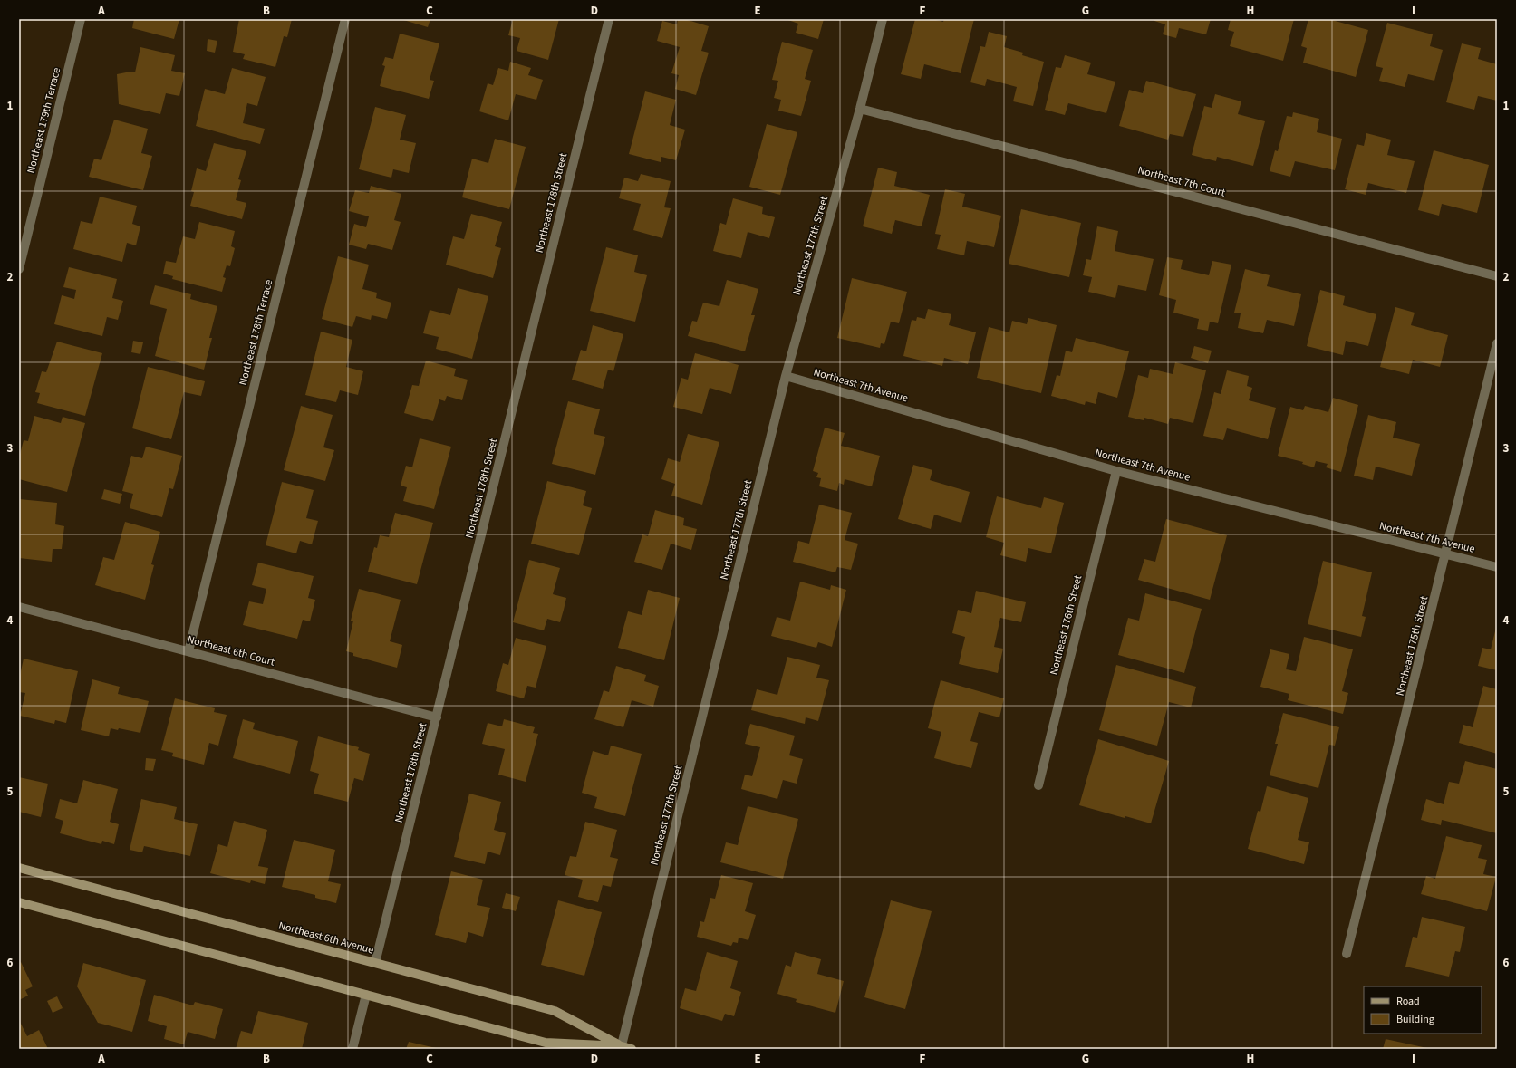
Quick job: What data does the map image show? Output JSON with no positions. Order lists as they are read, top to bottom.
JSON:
{
  "streets": {
    "main road": ["Northeast 6th Avenue"],
    "street": [
      "Northeast 179th Terrace",
      "Northeast 7th Court",
      "Northeast 178th Street",
      "Northeast 177th Street",
      "Northeast 178th Terrace",
      "Northeast 7th Avenue",
      "Northeast 176th Street",
      "Northeast 175th Street",
      "Northeast 6th Court"
    ]
  },
  "crossings": [
    ["Northeast 7th Court", "Northeast 177th Street"],
    ["Northeast 178th Street", "Northeast 6th Court"],
    ["Northeast 178th Street", "Northeast 6th Avenue"],
    ["Northeast 177th Street", "Northeast 7th Avenue"],
    ["Northeast 177th Street", "Northeast 6th Avenue"],
    ["Northeast 178th Terrace", "Northeast 6th Court"],
    ["Northeast 7th Avenue", "Northeast 176th Street"],
    ["Northeast 7th Avenue", "Northeast 175th Street"]
  ],
  "legend": ["Road", "Building"],
  "grid": {
    "columns": [
      "A",
      "B",
      "C",
      "D",
      "E",
      "F",
      "G",
      "H",
      "I"
    ],
    "rows": [
      "1",
      "2",
      "3",
      "4",
      "5",
      "6"
    ]
  }
}
